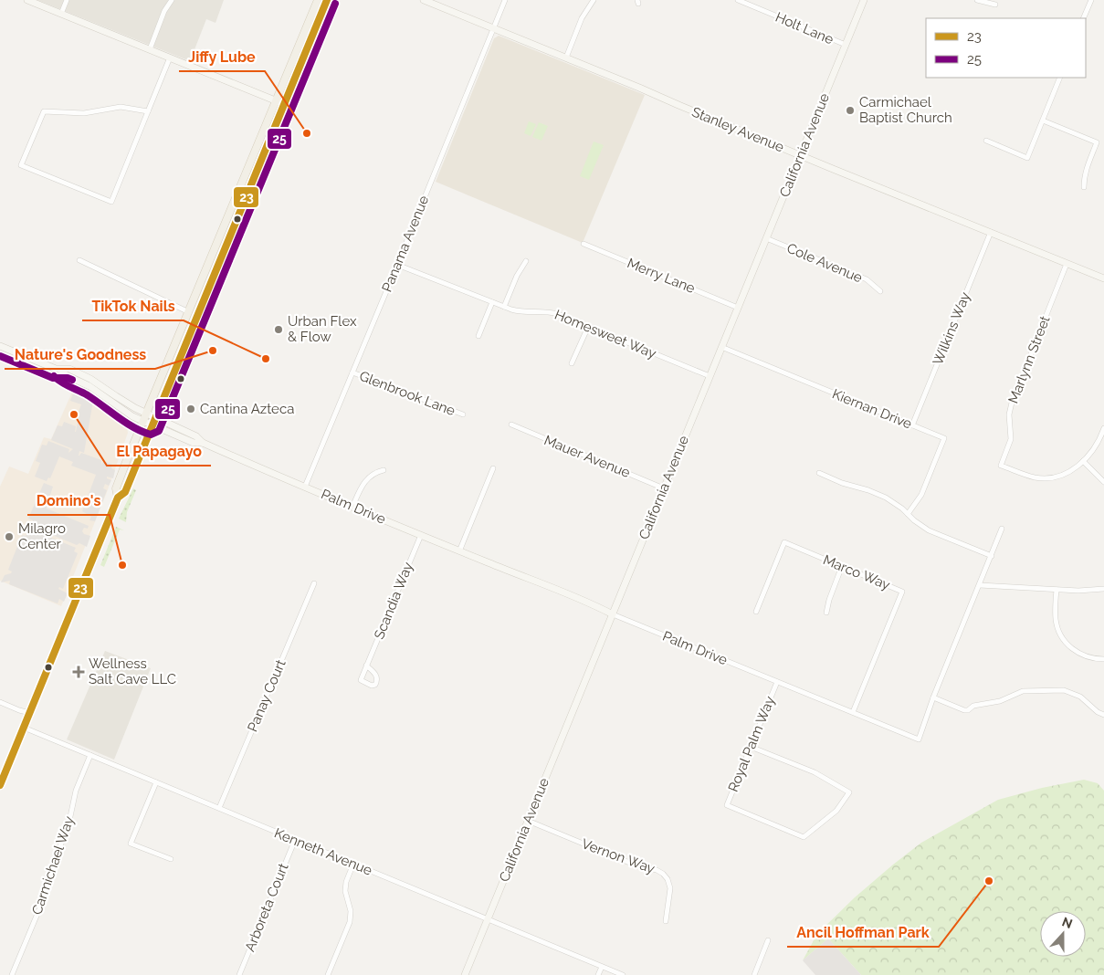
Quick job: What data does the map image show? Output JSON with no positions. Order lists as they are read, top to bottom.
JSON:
{
  "streets": {
    "street": [
      "Holt Lane",
      "Stanley Avenue",
      "California Avenue",
      "Panama Avenue",
      "Cole Avenue",
      "Merry Lane",
      "Wilkins Way",
      "Homesweet Way",
      "Marlynn Street",
      "Glenbrook Lane",
      "Kiernan Drive",
      "Mauer Avenue",
      "Palm Drive",
      "Marco Way",
      "Scandia Way",
      "Panay Court",
      "Royal Palm Way",
      "Kenneth Avenue",
      "Vernon Way",
      "Carmichael Way",
      "Arboreta Court"
    ]
  },
  "crossings": [
    ["Holt Lane", "California Avenue"],
    ["Stanley Avenue", "California Avenue"],
    ["Stanley Avenue", "Panama Avenue"],
    ["Stanley Avenue", "Wilkins Way"],
    ["Stanley Avenue", "Marlynn Street"],
    ["California Avenue", "Cole Avenue"],
    ["California Avenue", "Merry Lane"],
    ["California Avenue", "Homesweet Way"],
    ["California Avenue", "Kiernan Drive"],
    ["California Avenue", "Mauer Avenue"],
    ["California Avenue", "Palm Drive"],
    ["California Avenue", "Kenneth Avenue"],
    ["California Avenue", "Vernon Way"],
    ["Panama Avenue", "Homesweet Way"],
    ["Panama Avenue", "Glenbrook Lane"],
    ["Panama Avenue", "Palm Drive"],
    ["Wilkins Way", "Kiernan Drive"],
    ["Palm Drive", "Marco Way"],
    ["Palm Drive", "Scandia Way"],
    ["Palm Drive", "Royal Palm Way"],
    ["Panay Court", "Kenneth Avenue"],
    ["Kenneth Avenue", "Carmichael Way"],
    ["Kenneth Avenue", "Arboreta Court"]
  ],
  "places": {
    "other": [
      "Carmichael Baptist Church",
      "Jiffy Lube",
      "Urban Flex & Flow",
      "Nature's Goodness",
      "TikTok Nails",
      "Cantina Azteca",
      "El Papagayo",
      "Milagro Center",
      "Domino's",
      "Ancil Hoffman Park"
    ],
    "health": ["Wellness Salt Cave LLC"]
  },
  "lines": ["transit line 23", "transit line 25"],
  "legend": ["23", "25"],
  "north": "top"
}
